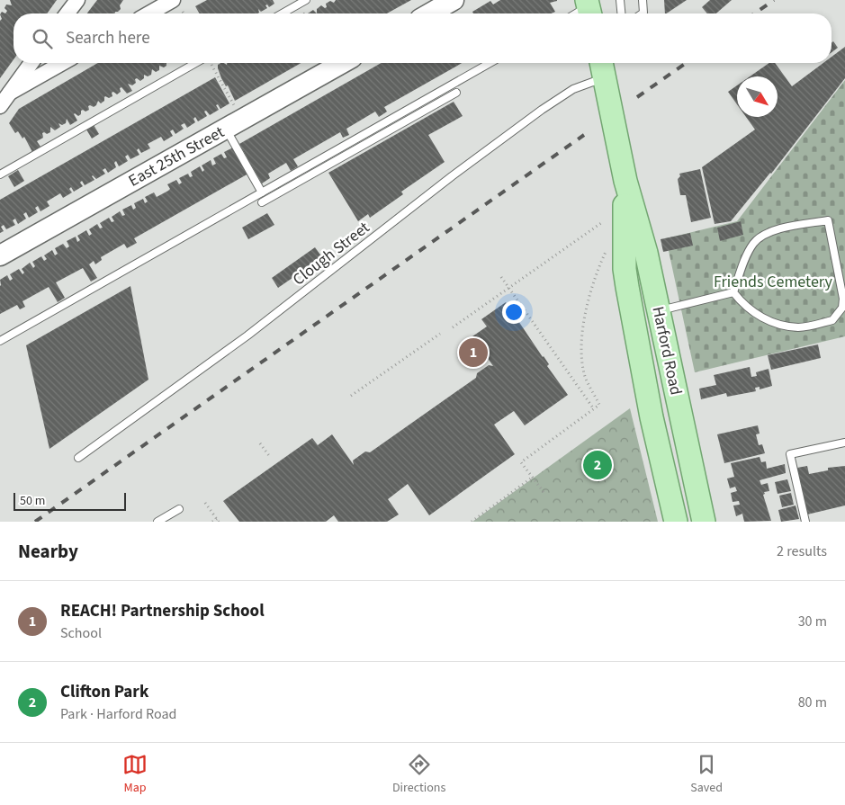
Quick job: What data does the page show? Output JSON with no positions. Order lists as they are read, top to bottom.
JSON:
{
  "streets": {
    "main road": ["East 25th Street", "Harford Road"],
    "lane": ["Clough Street"]
  },
  "crossings": [
    ["Clough Street", "Harford Road"]
  ],
  "parks": ["Friends Cemetery"],
  "scale_bar": "50 m",
  "north": "bottom right",
  "page": {
    "search": "Search here",
    "pins": ["1", "2"],
    "scale": "50 m",
    "heading": ["Nearby", "2 results"],
    "list": [
      {
        "mark": "1",
        "name": "REACH! Partnership School",
        "note": "School",
        "value": "30 m"
      },
      {
        "mark": "2",
        "name": "Clifton Park",
        "note": "Park · Harford Road",
        "value": "80 m"
      }
    ],
    "nav": ["Map", "Directions", "Saved"]
  }
}
